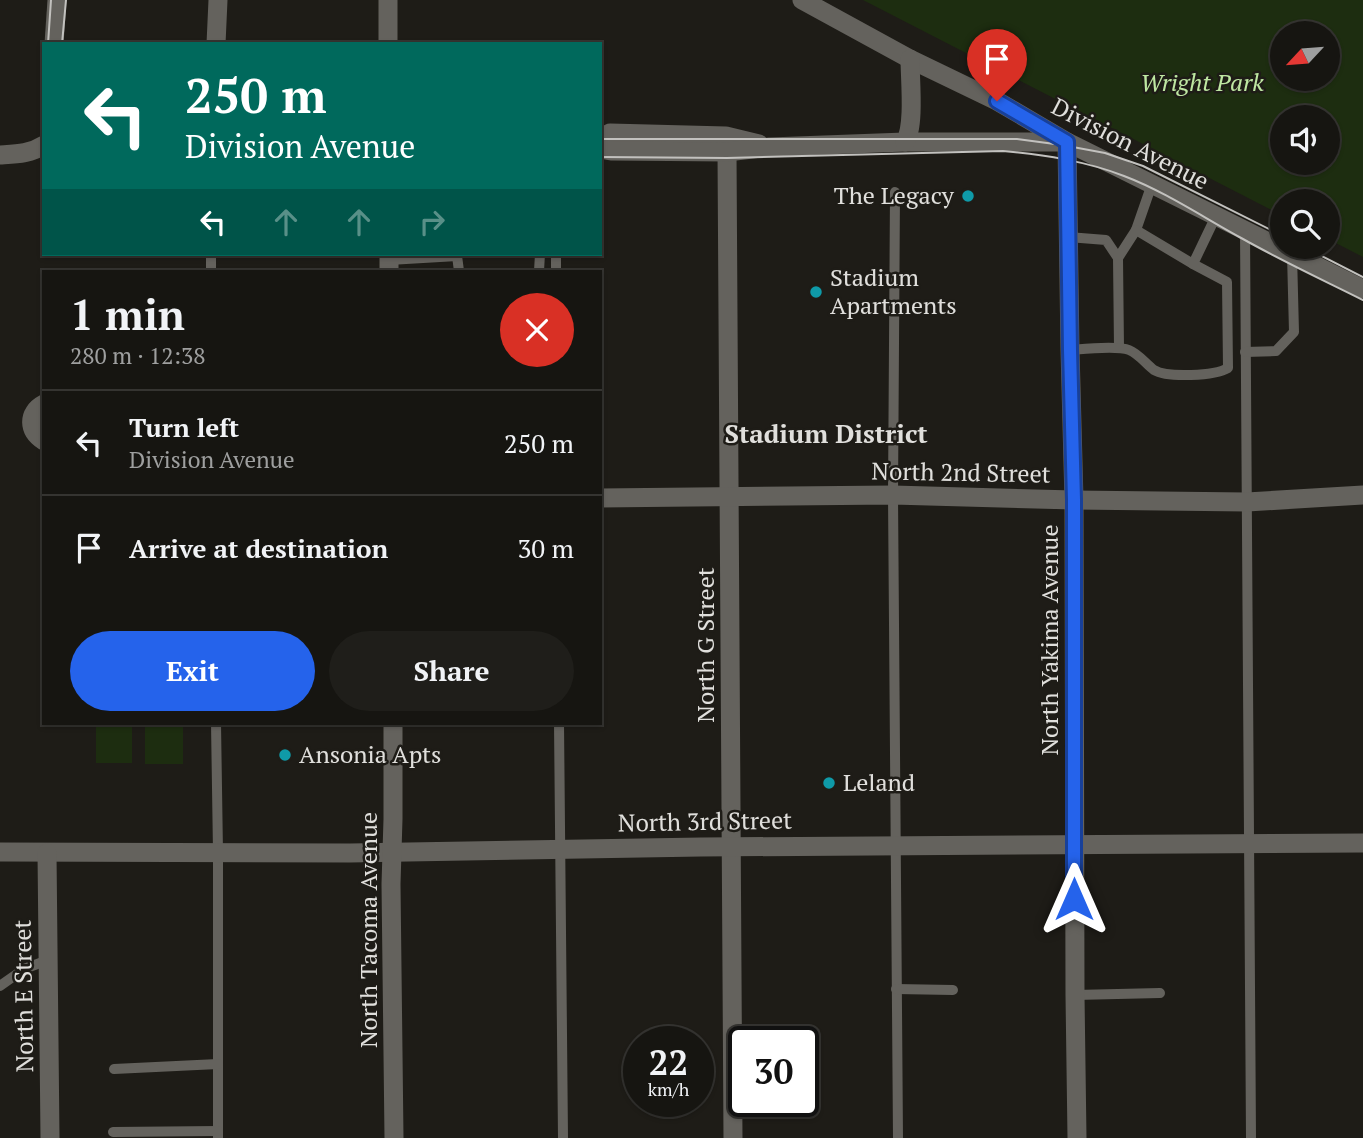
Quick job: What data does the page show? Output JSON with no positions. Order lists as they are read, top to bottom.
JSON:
{
  "streets": {
    "street": [
      "Division Avenue",
      "North 2nd Street",
      "North Yakima Avenue",
      "North G Street",
      "North 3rd Street",
      "North Tacoma Avenue",
      "North E Street"
    ]
  },
  "crossings": [
    ["Division Avenue", "North Yakima Avenue"],
    ["North 2nd Street", "North Yakima Avenue"],
    ["North 2nd Street", "North G Street"],
    ["North Yakima Avenue", "North 3rd Street"],
    ["North G Street", "North 3rd Street"],
    ["North 3rd Street", "North Tacoma Avenue"],
    ["North 3rd Street", "North E Street"]
  ],
  "districts": ["Stadium District"],
  "parks": ["Wright Park"],
  "places": [
    "The Legacy",
    "Stadium Apartments",
    "Ansonia Apts",
    "Leland"
  ],
  "north": "bottom left",
  "page": {
    "turn": ["250 m", "Division Avenue"],
    "heading": ["1 min", "280 m · 12:38"],
    "list": [
      {
        "name": "Turn left",
        "note": "Division Avenue",
        "value": "250 m"
      },
      {
        "name": "Arrive at destination",
        "value": "30 m"
      }
    ],
    "buttons": ["Exit", "Share"],
    "speed": "22 km/h",
    "limit": "30"
  }
}
